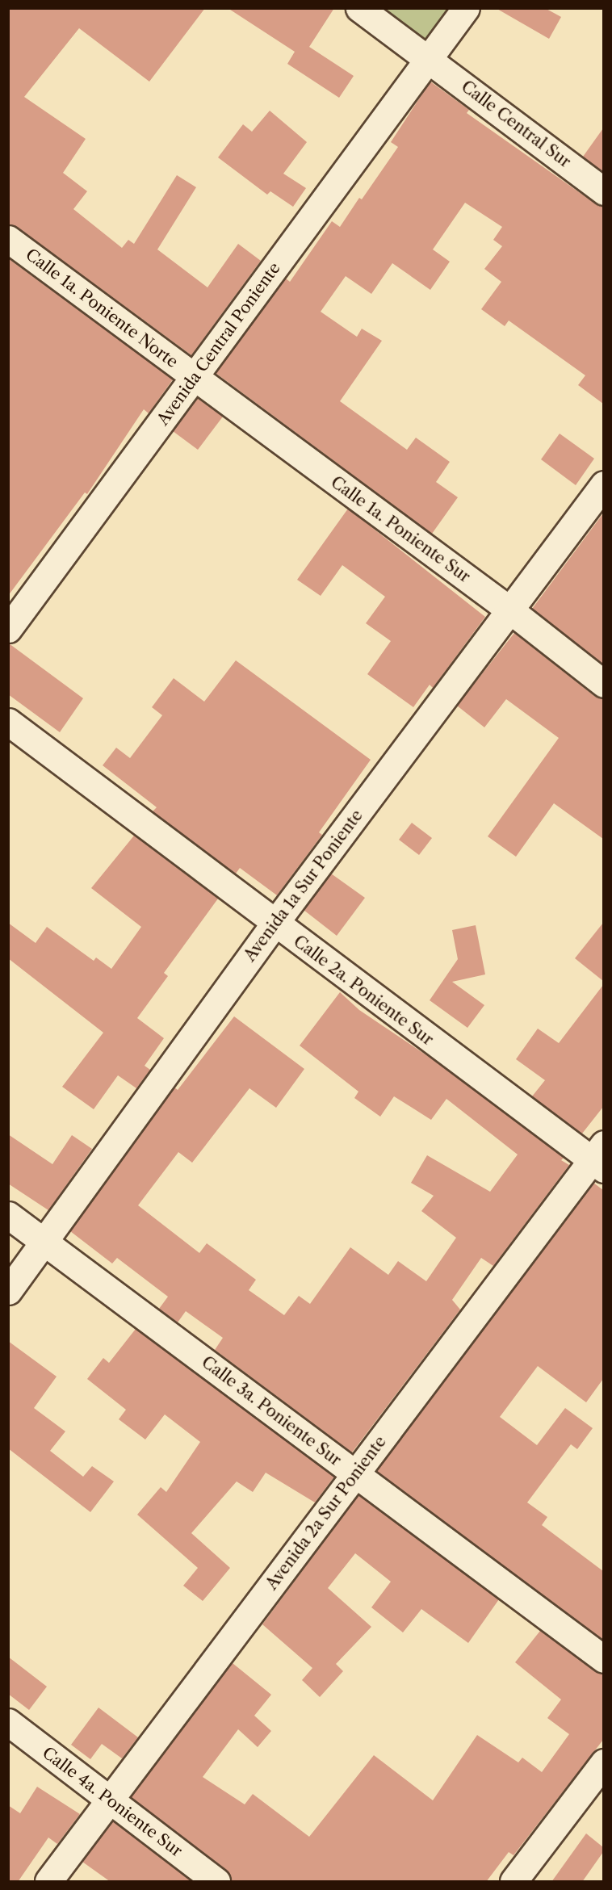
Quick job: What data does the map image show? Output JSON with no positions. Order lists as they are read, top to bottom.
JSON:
{
  "streets": {
    "street": [
      "Calle Central Sur",
      "Calle 1a. Poniente Norte",
      "Avenida Central Poniente",
      "Calle 1a. Poniente Sur",
      "Avenida 1a Sur Poniente",
      "Calle 2a. Poniente Sur",
      "Calle 3a. Poniente Sur",
      "Avenida 2a Sur Poniente",
      "Calle 4a. Poniente Sur"
    ]
  },
  "crossings": [
    ["Calle Central Sur", "Avenida Central Poniente"],
    ["Calle 1a. Poniente Norte", "Avenida Central Poniente"],
    ["Calle 1a. Poniente Norte", "Calle 1a. Poniente Sur"],
    ["Avenida Central Poniente", "Calle 1a. Poniente Sur"],
    ["Calle 1a. Poniente Sur", "Avenida 1a Sur Poniente"],
    ["Avenida 1a Sur Poniente", "Calle 2a. Poniente Sur"],
    ["Avenida 1a Sur Poniente", "Calle 3a. Poniente Sur"],
    ["Calle 2a. Poniente Sur", "Avenida 2a Sur Poniente"],
    ["Calle 3a. Poniente Sur", "Avenida 2a Sur Poniente"],
    ["Avenida 2a Sur Poniente", "Calle 4a. Poniente Sur"]
  ]
}
